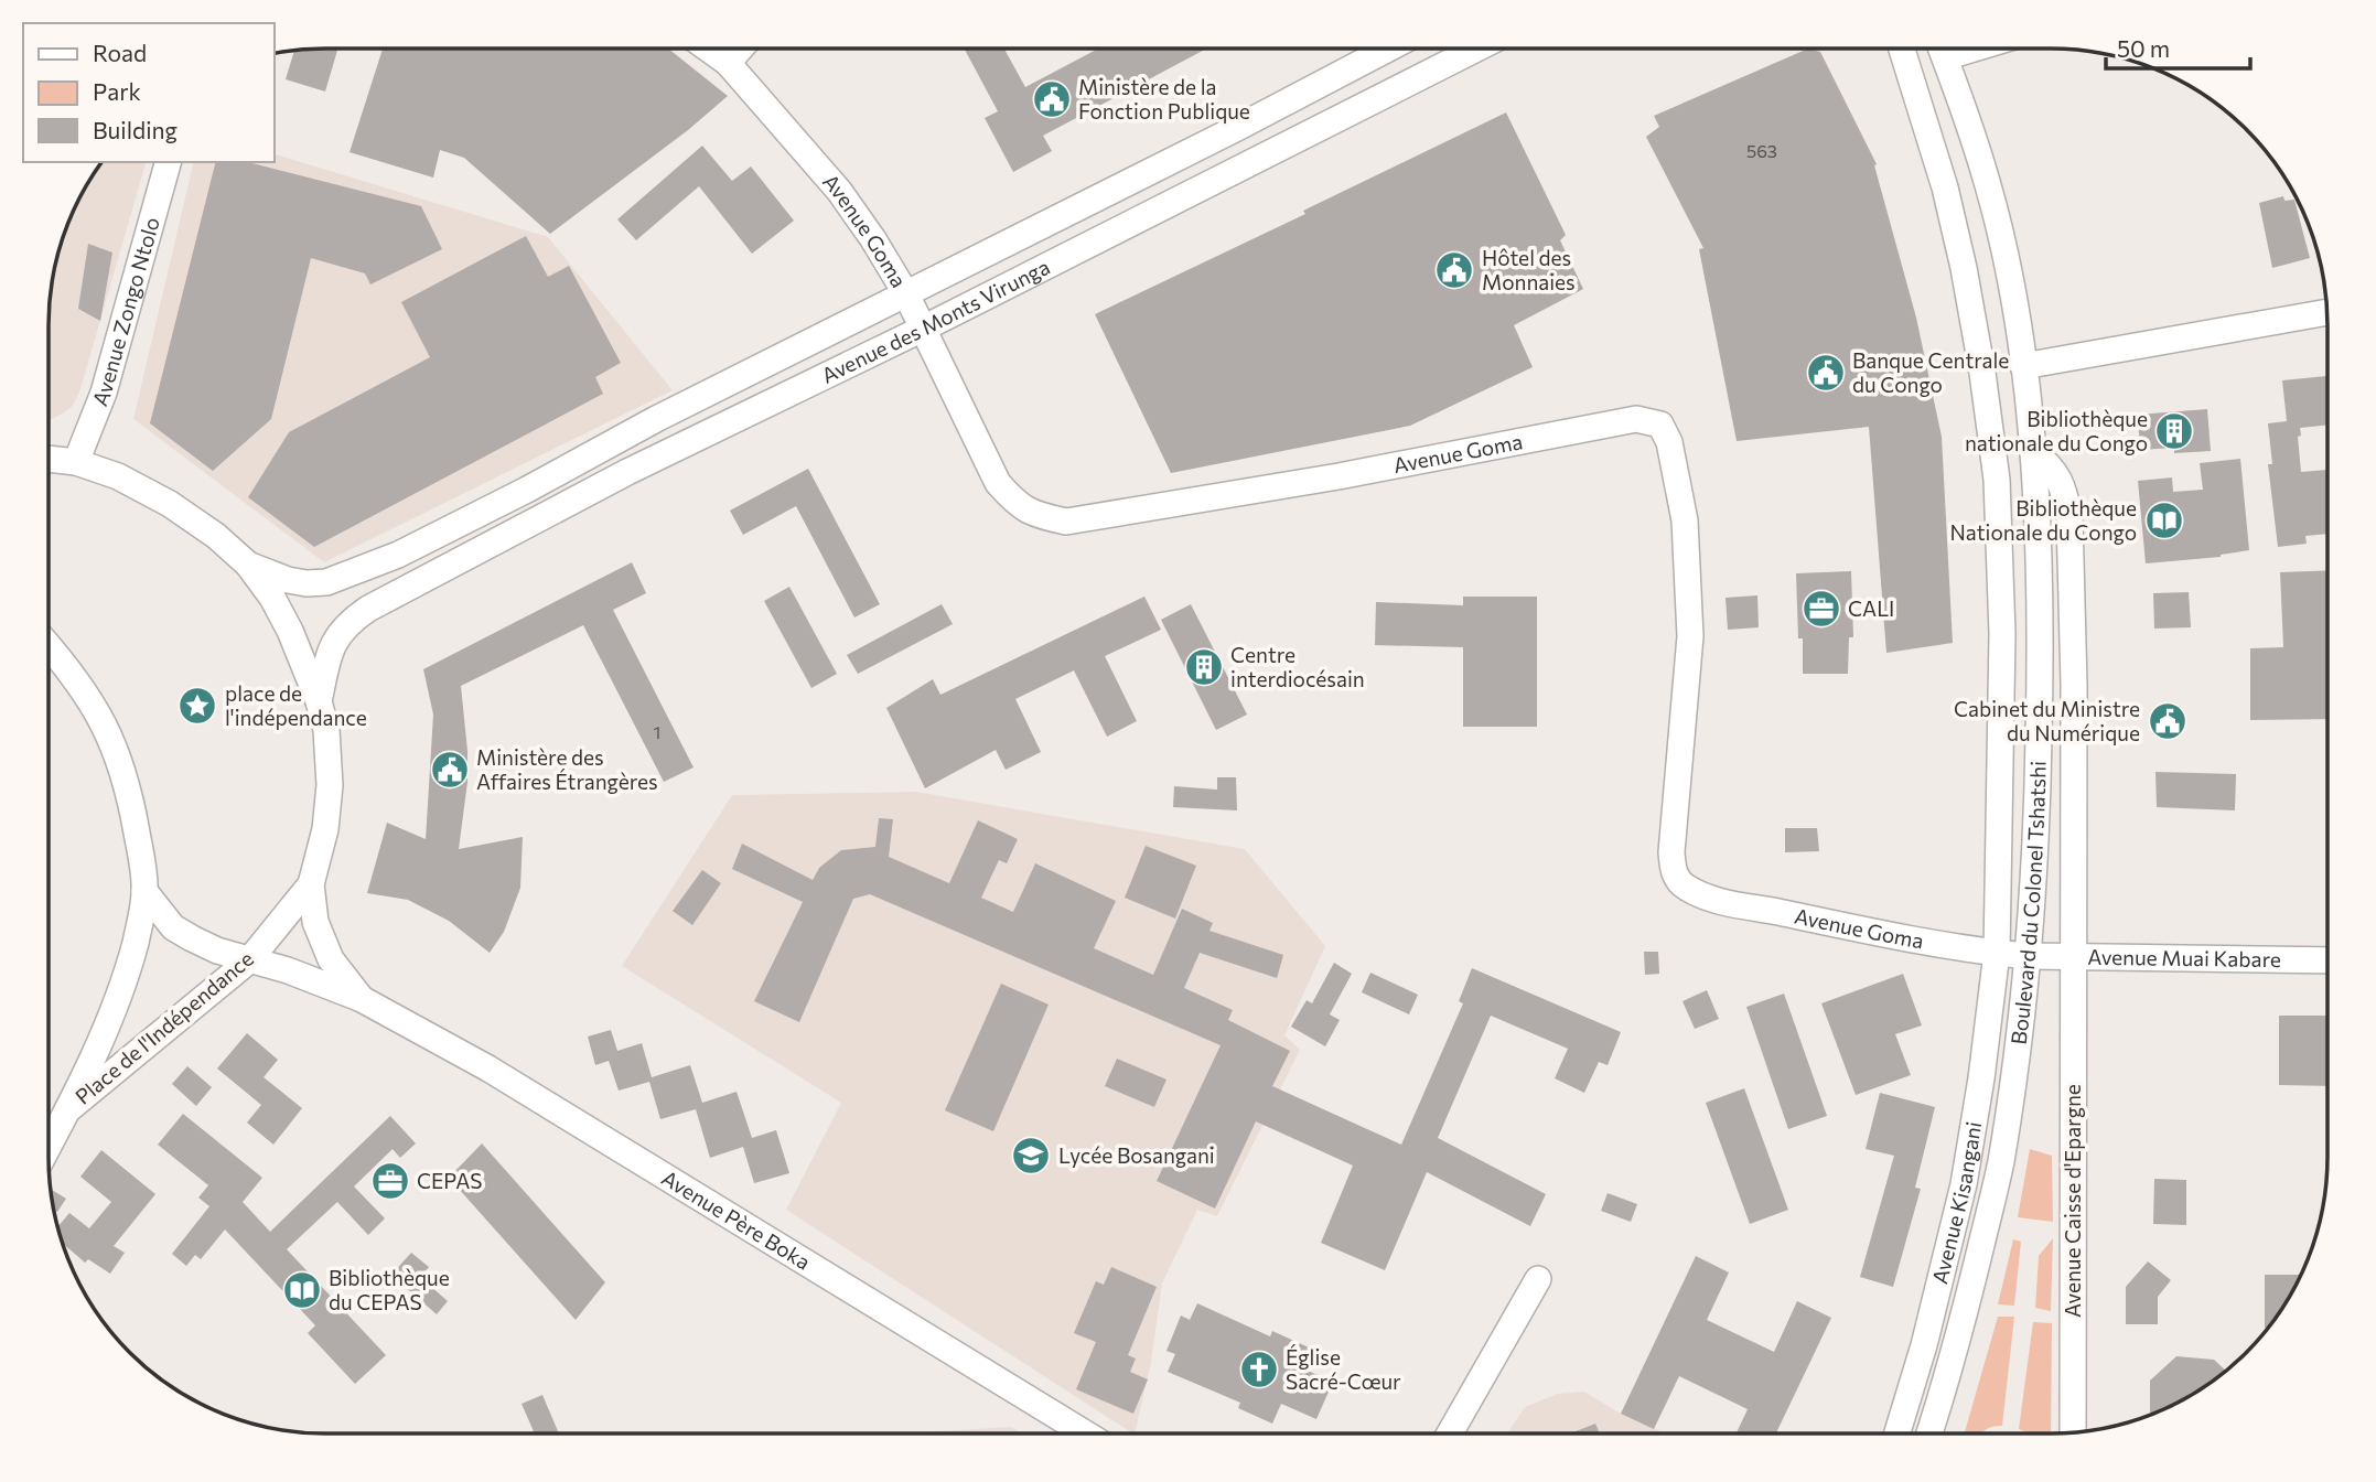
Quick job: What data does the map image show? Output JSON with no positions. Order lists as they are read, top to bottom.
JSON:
{
  "streets": {
    "street": [
      "Avenue Goma",
      "Avenue Zongo Ntolo",
      "Avenue des Monts Virunga",
      "Boulevard du Colonel Tshatshi",
      "Avenue Muai Kabare",
      "Place de l'Indépendance",
      "Avenue Caisse d'Epargne",
      "Avenue Kisangani",
      "Avenue Père Boka"
    ]
  },
  "crossings": [
    ["Avenue Goma", "Avenue des Monts Virunga"],
    ["Avenue Goma", "Boulevard du Colonel Tshatshi"],
    ["Avenue Goma", "Avenue Muai Kabare"],
    ["Avenue Goma", "Avenue Kisangani"],
    ["Avenue Zongo Ntolo", "Place de l'Indépendance"],
    ["Avenue des Monts Virunga", "Place de l'Indépendance"],
    ["Boulevard du Colonel Tshatshi", "Avenue Muai Kabare"],
    ["Boulevard du Colonel Tshatshi", "Avenue Caisse d'Epargne"],
    ["Boulevard du Colonel Tshatshi", "Avenue Kisangani"],
    ["Avenue Muai Kabare", "Avenue Caisse d'Epargne"],
    ["Place de l'Indépendance", "Avenue Père Boka"]
  ],
  "places": {
    "public building": [
      "Ministère de la Fonction Publique",
      "Hôtel des Monnaies",
      "Banque Centrale du Congo",
      "Cabinet du Ministre du Numérique",
      "Ministère des Affaires Étrangères"
    ],
    "building": ["Bibliothèque nationale du Congo", "Centre interdiocésain"],
    "library": ["Bibliothèque Nationale du Congo", "Bibliothèque du CEPAS"],
    "office": ["CALI", "CEPAS"],
    "place": ["place de l'indépendance"],
    "school or university": ["Lycée Bosangani"],
    "church": ["Église Sacré-Cœur"]
  },
  "house_numbers": ["563", "1"],
  "legend": ["Road", "Park", "Building"],
  "scale_bar": "50 m"
}
